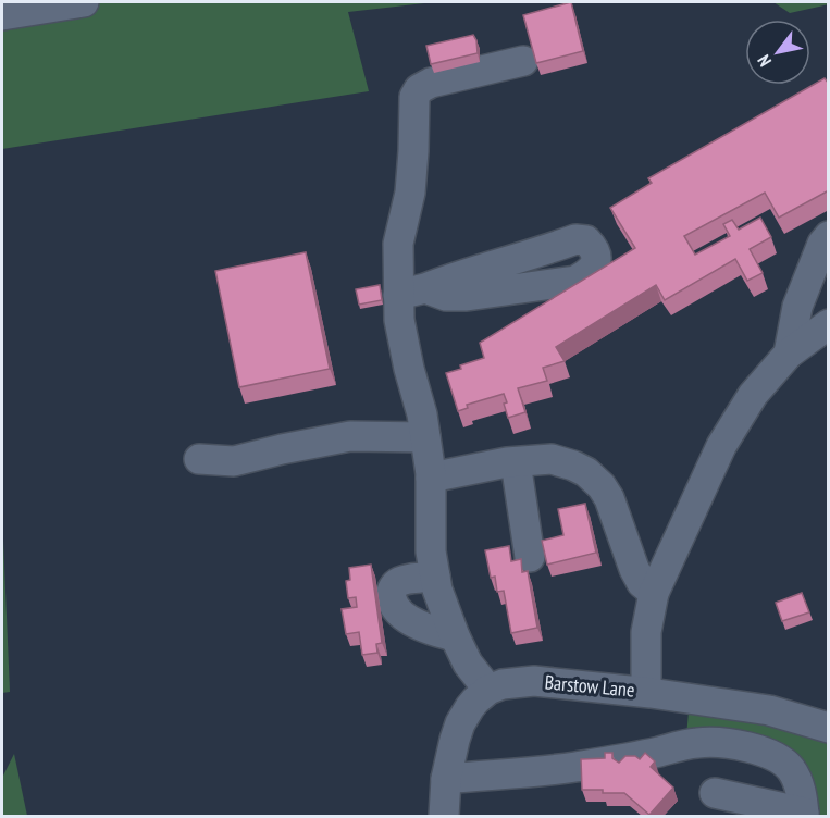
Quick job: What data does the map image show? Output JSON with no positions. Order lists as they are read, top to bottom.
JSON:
{
  "streets": {
    "street": ["Barstow Lane"]
  },
  "north": "bottom left"
}
